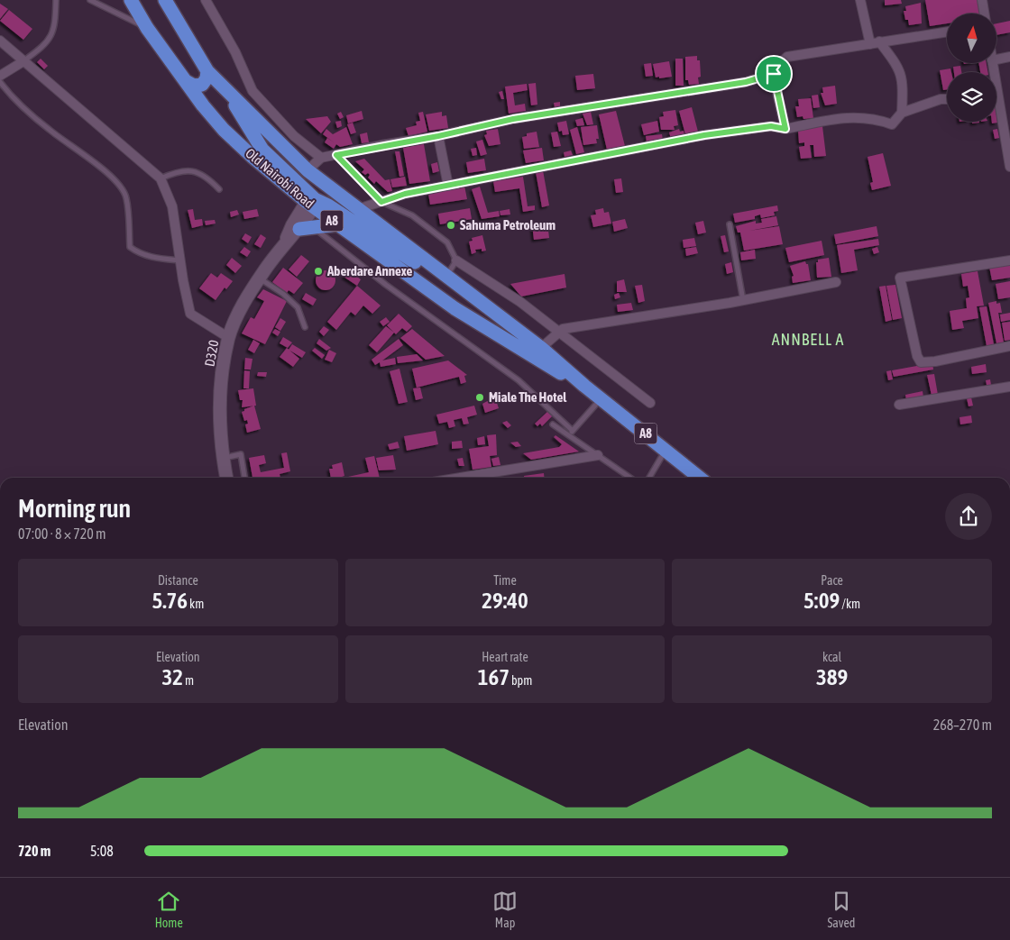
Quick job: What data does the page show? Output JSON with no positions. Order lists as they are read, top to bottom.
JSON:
{
  "streets": {
    "highway": ["Old Nairobi Road", "A8"],
    "street": ["D320"]
  },
  "crossings": [
    ["Old Nairobi Road", "D320"]
  ],
  "districts": ["ANNBELL A"],
  "places": ["Sahuma Petroleum", "Aberdare Annexe", "Miale The Hotel"],
  "north": "top",
  "page": {
    "heading": ["Morning run", "07:00 · 8 × 720 m"],
    "stats": [
      ["Distance", "5.76 km"],
      ["Time", "29:40"],
      ["Pace", "5:09 /km"],
      ["Elevation", "32 m"],
      ["Heart rate", "167 bpm"],
      ["kcal", "389"]
    ],
    "chart": ["Elevation", "268–270 m"],
    "list": [
      {
        "name": "720 m",
        "note": "5:08"
      }
    ],
    "tabs": ["Home", "Map", "Saved"]
  }
}
